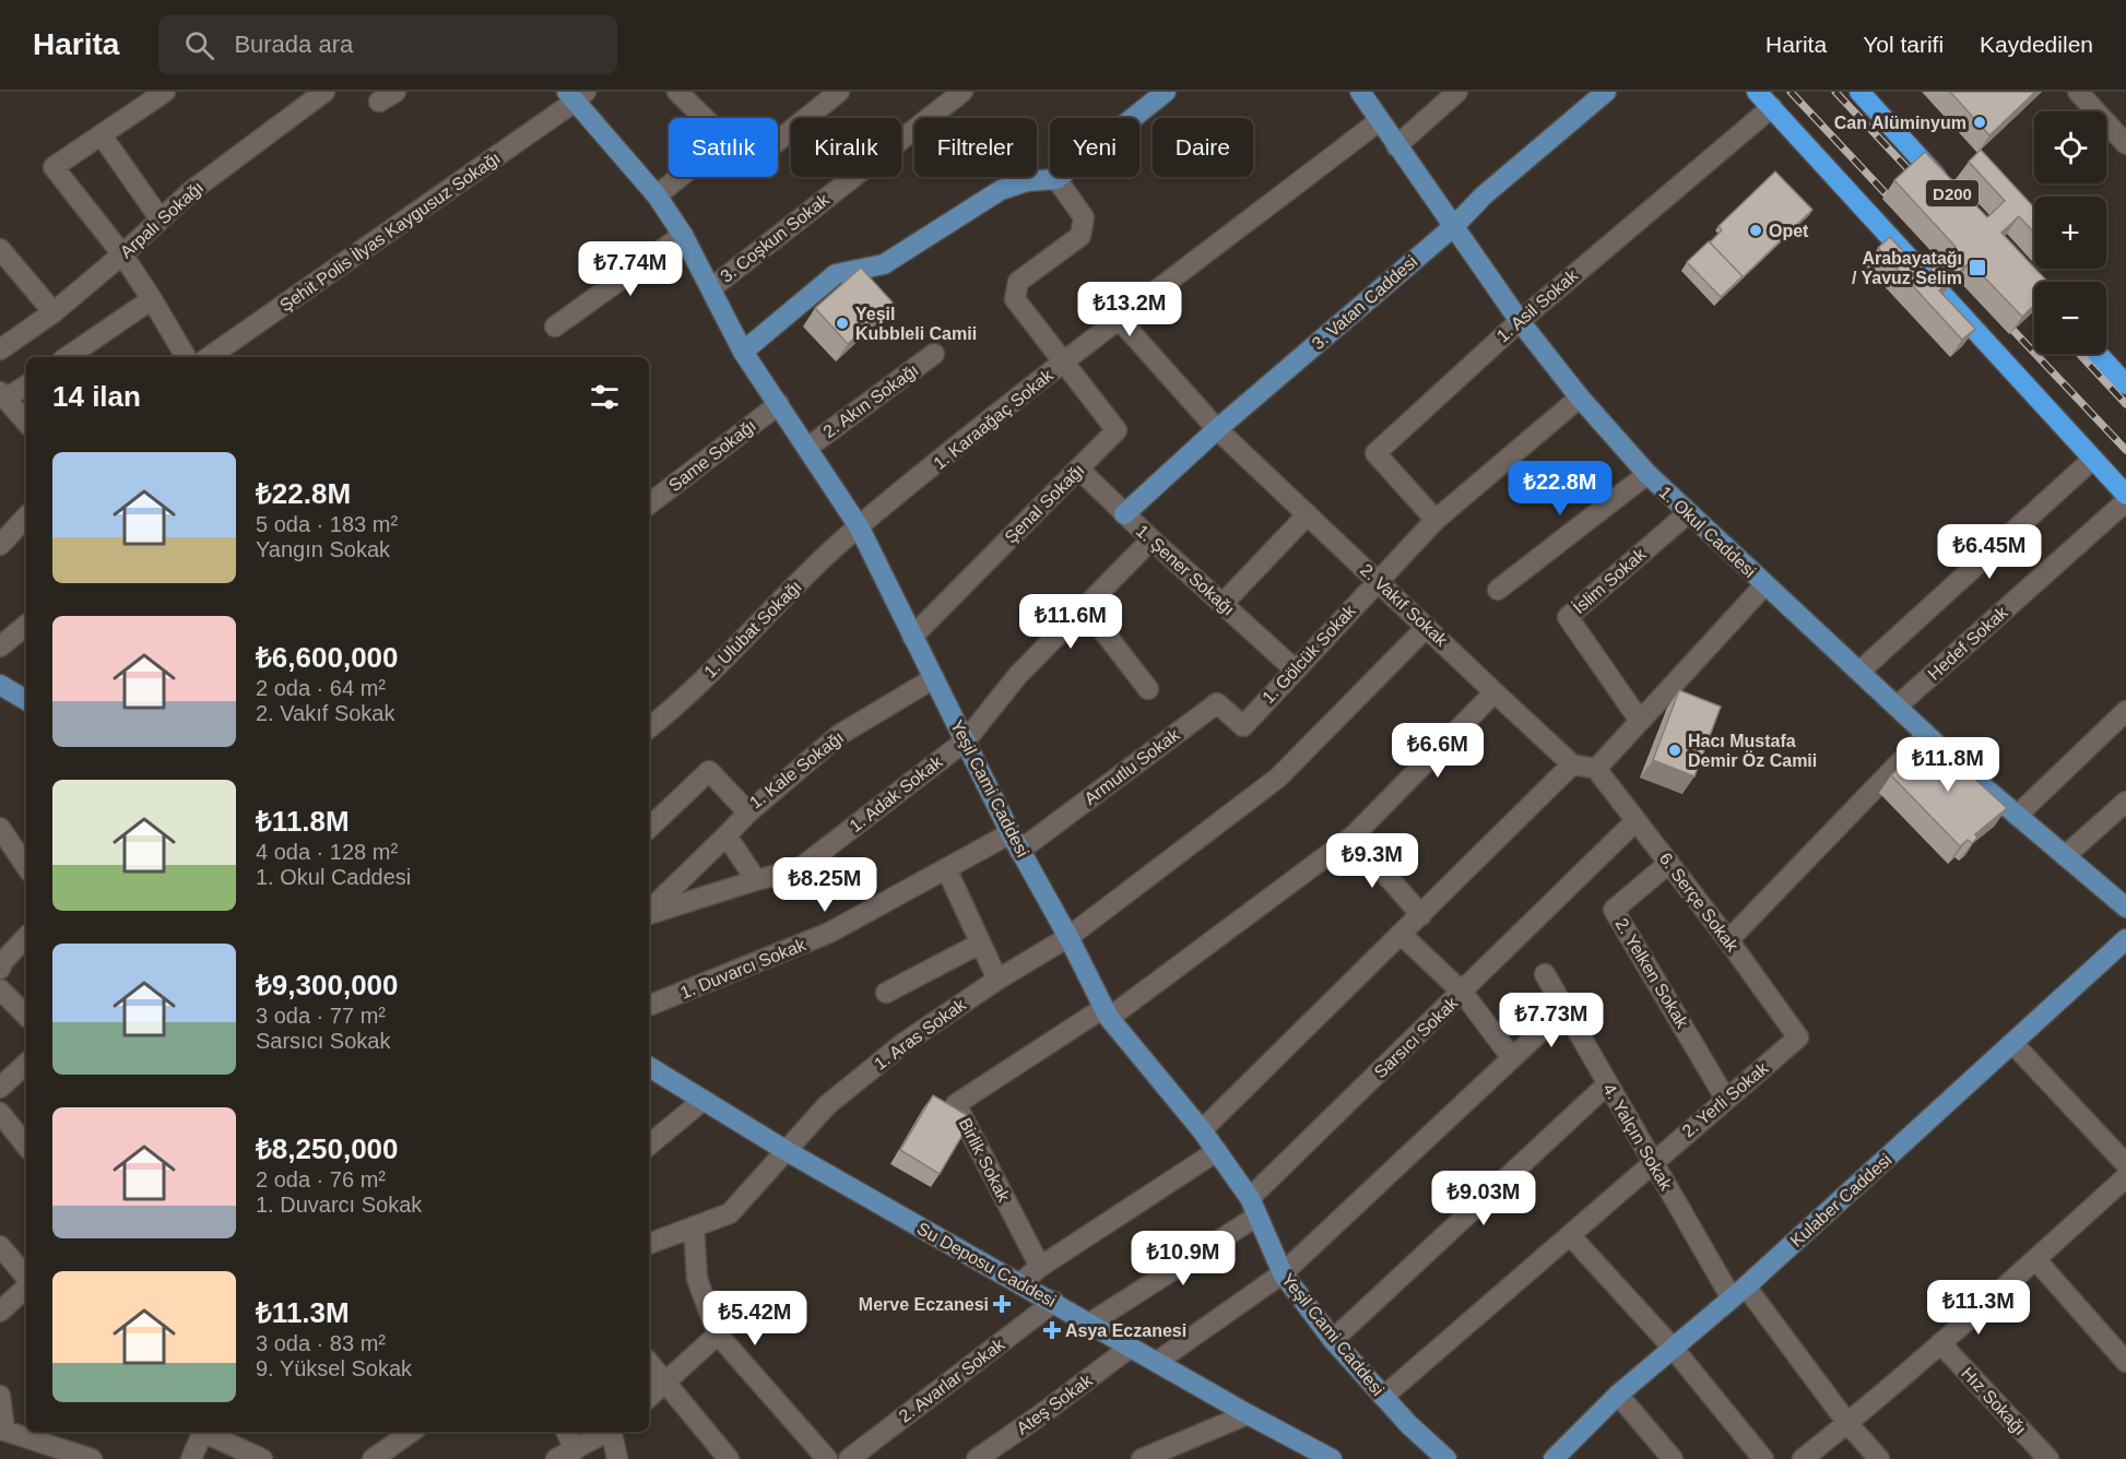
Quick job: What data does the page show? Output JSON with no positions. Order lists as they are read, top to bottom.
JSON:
{
  "streets": {
    "highway": ["D200"],
    "main road": [
      "3. Vatan Caddesi",
      "1. Okul Caddesi",
      "Yeşil Cami Caddesi",
      "Kulaber Caddesi",
      "Su Deposu Caddesi"
    ],
    "street": [
      "Arpalı Sokağı",
      "Şehit Polis İlyas Kaygusuz Sokağı",
      "3. Coşkun Sokak",
      "1. Asil Sokak",
      "2. Akın Sokağı",
      "1. Karaağaç Sokak",
      "Same Sokağı",
      "Şenal Sokağı",
      "1. Şener Sokağı",
      "İslim Sokak",
      "2. Vakıf Sokak",
      "1. Ulubat Sokağı",
      "Hedef Sokak",
      "1. Gölcük Sokak",
      "Armutlu Sokak",
      "1. Kale Sokağı",
      "1. Adak Sokak",
      "6. Serçe Sokak",
      "1. Duvarcı Sokak",
      "2. Yelken Sokak",
      "1. Aras Sokak",
      "Sarsıcı Sokak",
      "2. Yerli Sokak",
      "4. Yalçın Sokak",
      "Birlik Sokak",
      "2. Avarlar Sokak",
      "Hız Sokağı",
      "Ateş Sokak"
    ]
  },
  "crossings": [
    ["Şehit Polis İlyas Kaygusuz Sokağı", "Yeşil Cami Caddesi"],
    ["3. Coşkun Sokak", "Yeşil Cami Caddesi"],
    ["3. Vatan Caddesi", "1. Okul Caddesi"],
    ["3. Vatan Caddesi", "1. Şener Sokağı"],
    ["3. Vatan Caddesi", "2. Vakıf Sokak"],
    ["1. Asil Sokak", "1. Okul Caddesi"],
    ["1. Asil Sokak", "1. Gölcük Sokak"],
    ["2. Akın Sokağı", "Yeşil Cami Caddesi"],
    ["1. Karaağaç Sokak", "Şenal Sokağı"],
    ["1. Karaağaç Sokak", "1. Okul Caddesi"],
    ["1. Karaağaç Sokak", "2. Vakıf Sokak"],
    ["1. Karaağaç Sokak", "1. Ulubat Sokağı"],
    ["1. Karaağaç Sokak", "Yeşil Cami Caddesi"],
    ["Same Sokağı", "Yeşil Cami Caddesi"],
    ["Şenal Sokağı", "1. Şener Sokağı"],
    ["Şenal Sokağı", "Yeşil Cami Caddesi"],
    ["1. Okul Caddesi", "İslim Sokak"],
    ["1. Okul Caddesi", "Hedef Sokak"],
    ["1. Okul Caddesi", "1. Gölcük Sokak"],
    ["1. Şener Sokağı", "1. Gölcük Sokak"],
    ["1. Şener Sokağı", "1. Adak Sokak"],
    ["2. Vakıf Sokak", "1. Gölcük Sokak"],
    ["2. Vakıf Sokak", "1. Aras Sokak"],
    ["1. Ulubat Sokağı", "Yeşil Cami Caddesi"],
    ["1. Gölcük Sokak", "Armutlu Sokak"],
    ["Armutlu Sokak", "Yeşil Cami Caddesi"],
    ["Armutlu Sokak", "1. Duvarcı Sokak"],
    ["1. Kale Sokağı", "Yeşil Cami Caddesi"],
    ["Yeşil Cami Caddesi", "1. Adak Sokak"],
    ["Yeşil Cami Caddesi", "1. Duvarcı Sokak"],
    ["Yeşil Cami Caddesi", "1. Aras Sokak"],
    ["Yeşil Cami Caddesi", "Sarsıcı Sokak"],
    ["Yeşil Cami Caddesi", "2. Yerli Sokak"],
    ["Yeşil Cami Caddesi", "Birlik Sokak"],
    ["6. Serçe Sokak", "2. Yelken Sokak"],
    ["6. Serçe Sokak", "Sarsıcı Sokak"],
    ["6. Serçe Sokak", "2. Yerli Sokak"],
    ["2. Yelken Sokak", "2. Yerli Sokak"],
    ["1. Aras Sokak", "Su Deposu Caddesi"],
    ["Sarsıcı Sokak", "Su Deposu Caddesi"],
    ["2. Yerli Sokak", "4. Yalçın Sokak"],
    ["4. Yalçın Sokak", "Kulaber Caddesi"],
    ["Su Deposu Caddesi", "2. Avarlar Sokak"],
    ["Su Deposu Caddesi", "Ateş Sokak"]
  ],
  "places": {
    "other": [
      "Can Alüminyum",
      "Opet",
      "Yeşil Kubbleli Camii",
      "Hacı Mustafa Demir Öz Camii"
    ],
    "transit": ["Arabayatağı / Yavuz Selim"],
    "health": ["Merve Eczanesi", "Asya Eczanesi"]
  },
  "page": {
    "header": "Harita",
    "search": "Burada ara",
    "nav": ["Harita", "Yol tarifi", "Kaydedilen"],
    "map_buttons": ["+", "−"],
    "chip": [
      "Satılık",
      "Kiralık",
      "Filtreler",
      "Yeni",
      "Daire"
    ],
    "price": [
      "₺7.74M",
      "₺13.2M",
      "₺22.8M",
      "₺6.45M",
      "₺11.6M",
      "₺6.6M",
      "₺11.8M",
      "₺9.3M",
      "₺8.25M",
      "₺7.73M",
      "₺9.03M",
      "₺10.9M",
      "₺11.3M",
      "₺5.42M"
    ],
    "heading": "14 ilan",
    "list": [
      {
        "name": "₺22.8M",
        "note": "5 oda · 183 m² · Yangın Sokak"
      },
      {
        "name": "₺6,600,000",
        "note": "2 oda · 64 m² · 2. Vakıf Sokak"
      },
      {
        "name": "₺11.8M",
        "note": "4 oda · 128 m² · 1. Okul Caddesi"
      },
      {
        "name": "₺9,300,000",
        "note": "3 oda · 77 m² · Sarsıcı Sokak"
      },
      {
        "name": "₺8,250,000",
        "note": "2 oda · 76 m² · 1. Duvarcı Sokak"
      },
      {
        "name": "₺11.3M",
        "note": "3 oda · 83 m² · 9. Yüksel Sokak"
      }
    ]
  }
}
